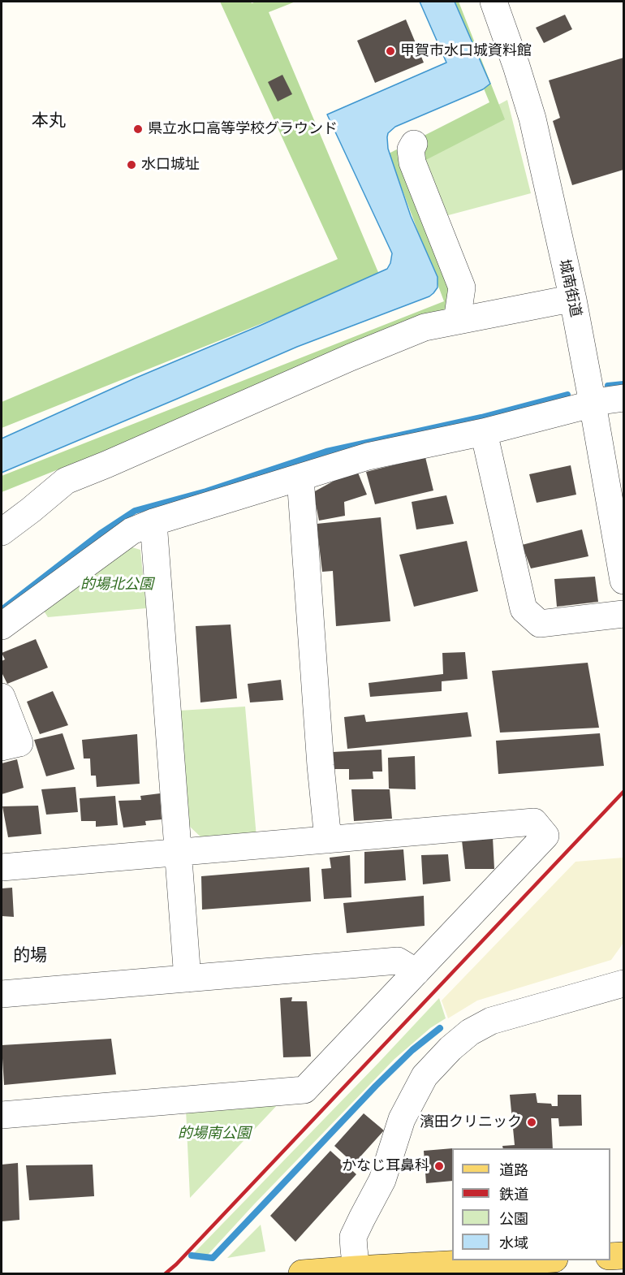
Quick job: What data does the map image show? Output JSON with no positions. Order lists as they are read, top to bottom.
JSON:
{
  "streets": {
    "street": ["城南街道"]
  },
  "districts": ["本丸", "的場"],
  "parks": ["的場北公園", "的場南公園"],
  "places": [
    "甲賀市水口城資料館",
    "県立水口高等学校グラウンド",
    "水口城址",
    "濱田クリニック",
    "かなじ耳鼻科"
  ],
  "legend": [
    "道路",
    "鉄道",
    "公園",
    "水域"
  ]
}
